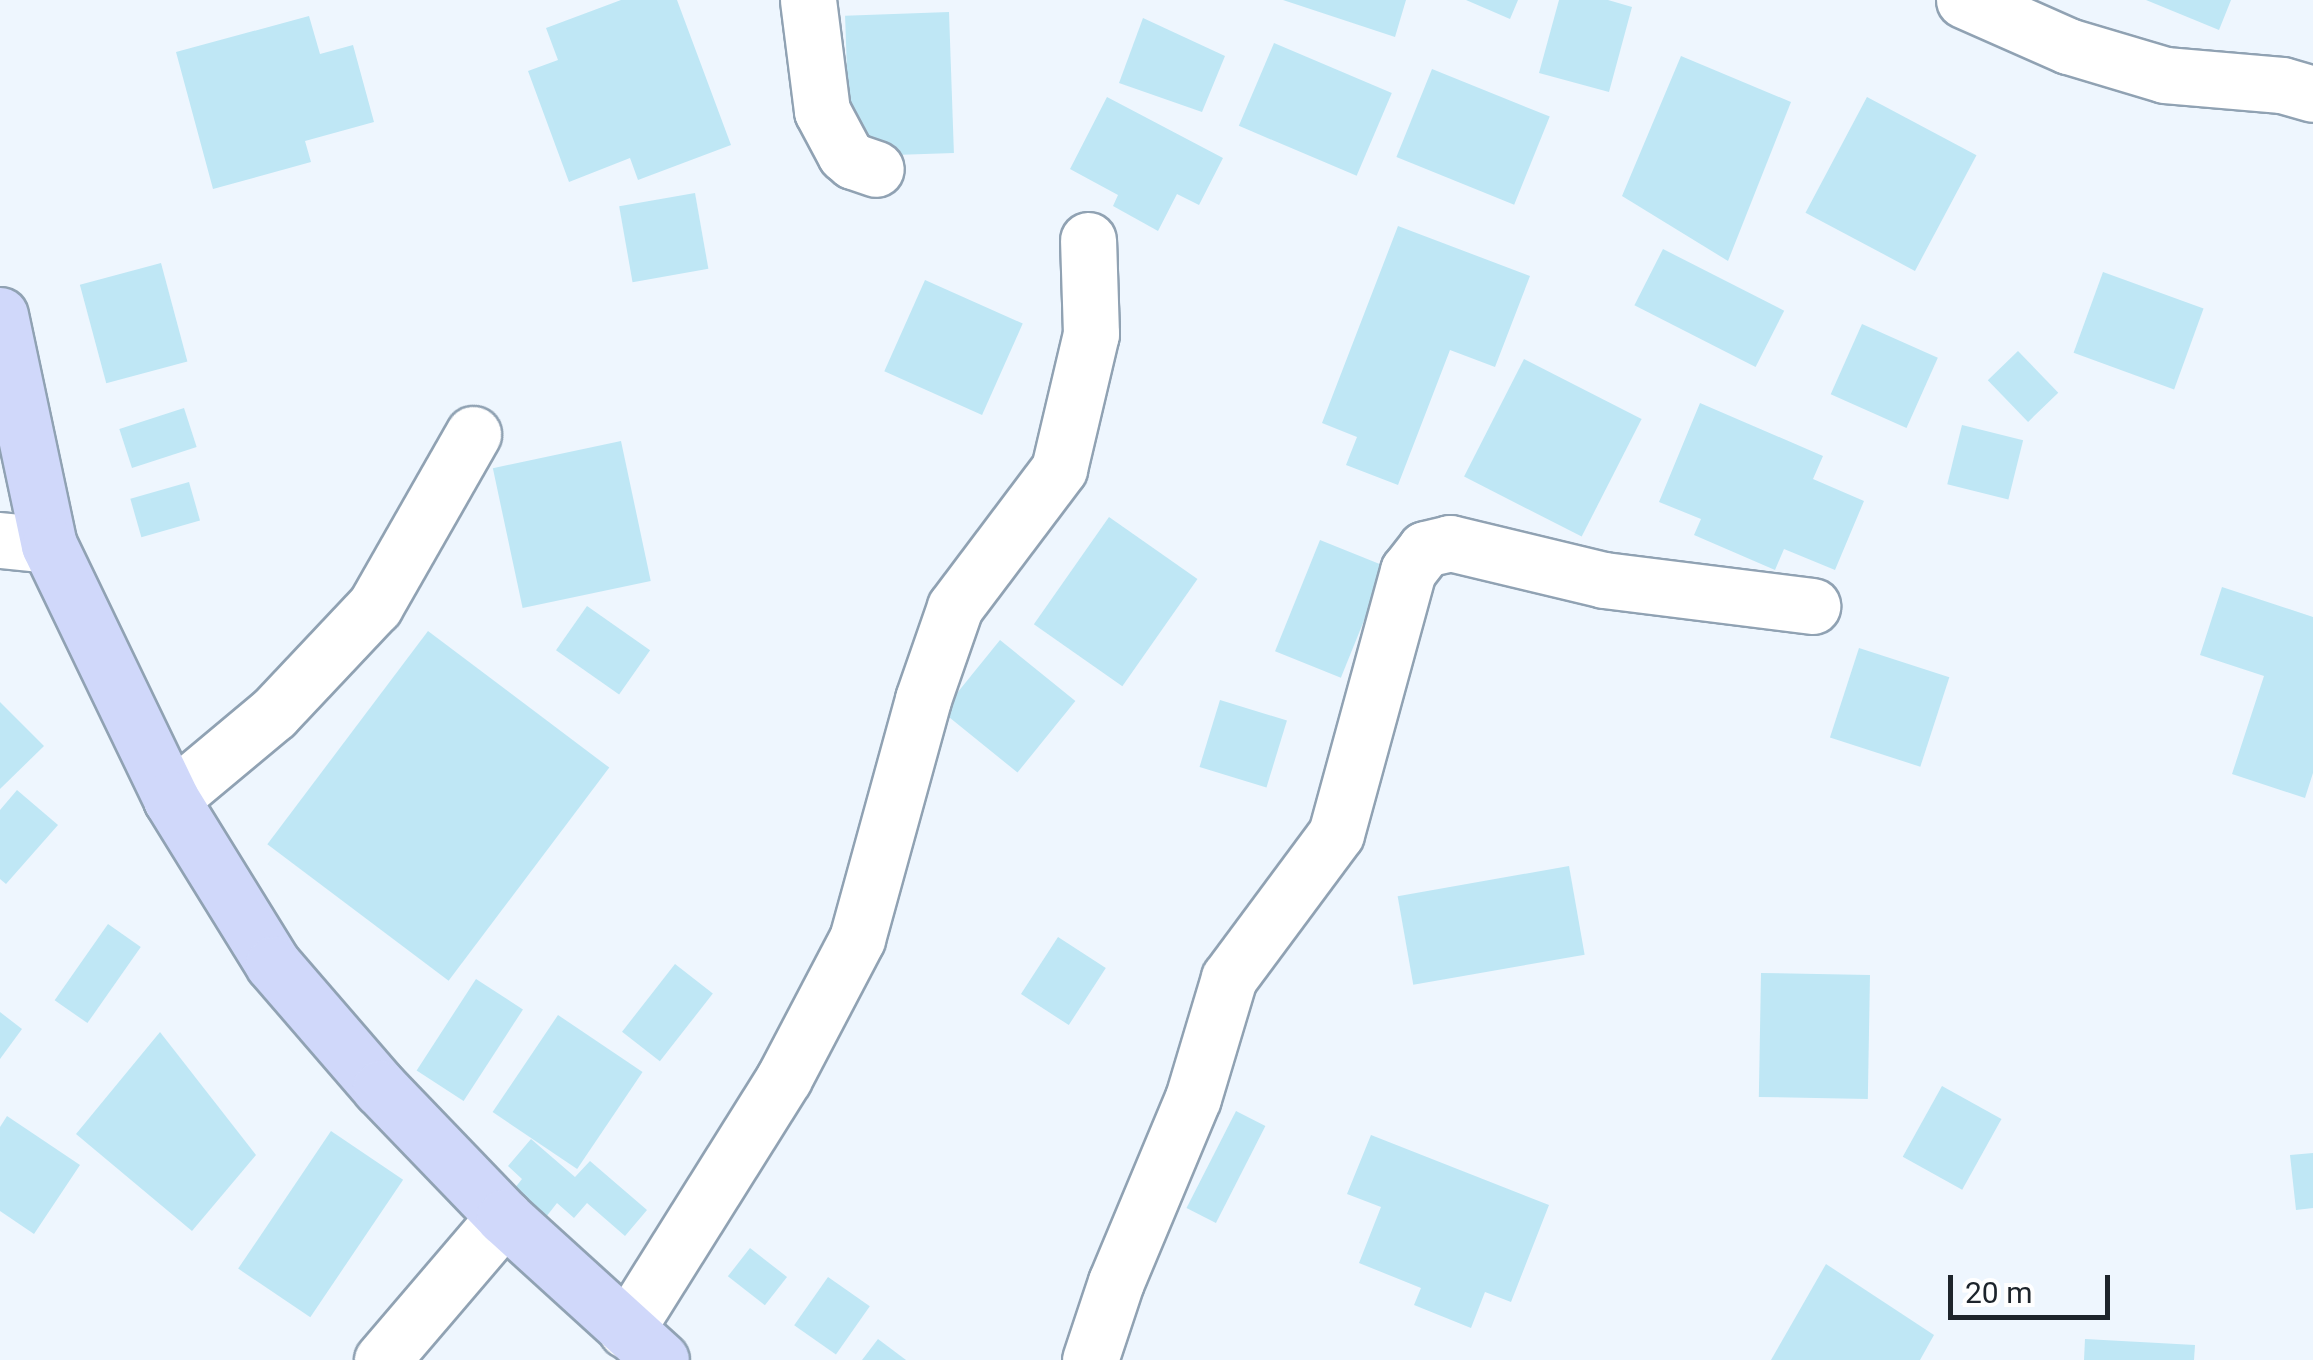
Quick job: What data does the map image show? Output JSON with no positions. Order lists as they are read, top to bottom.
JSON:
{
  "scale_bar": "20 m"
}
